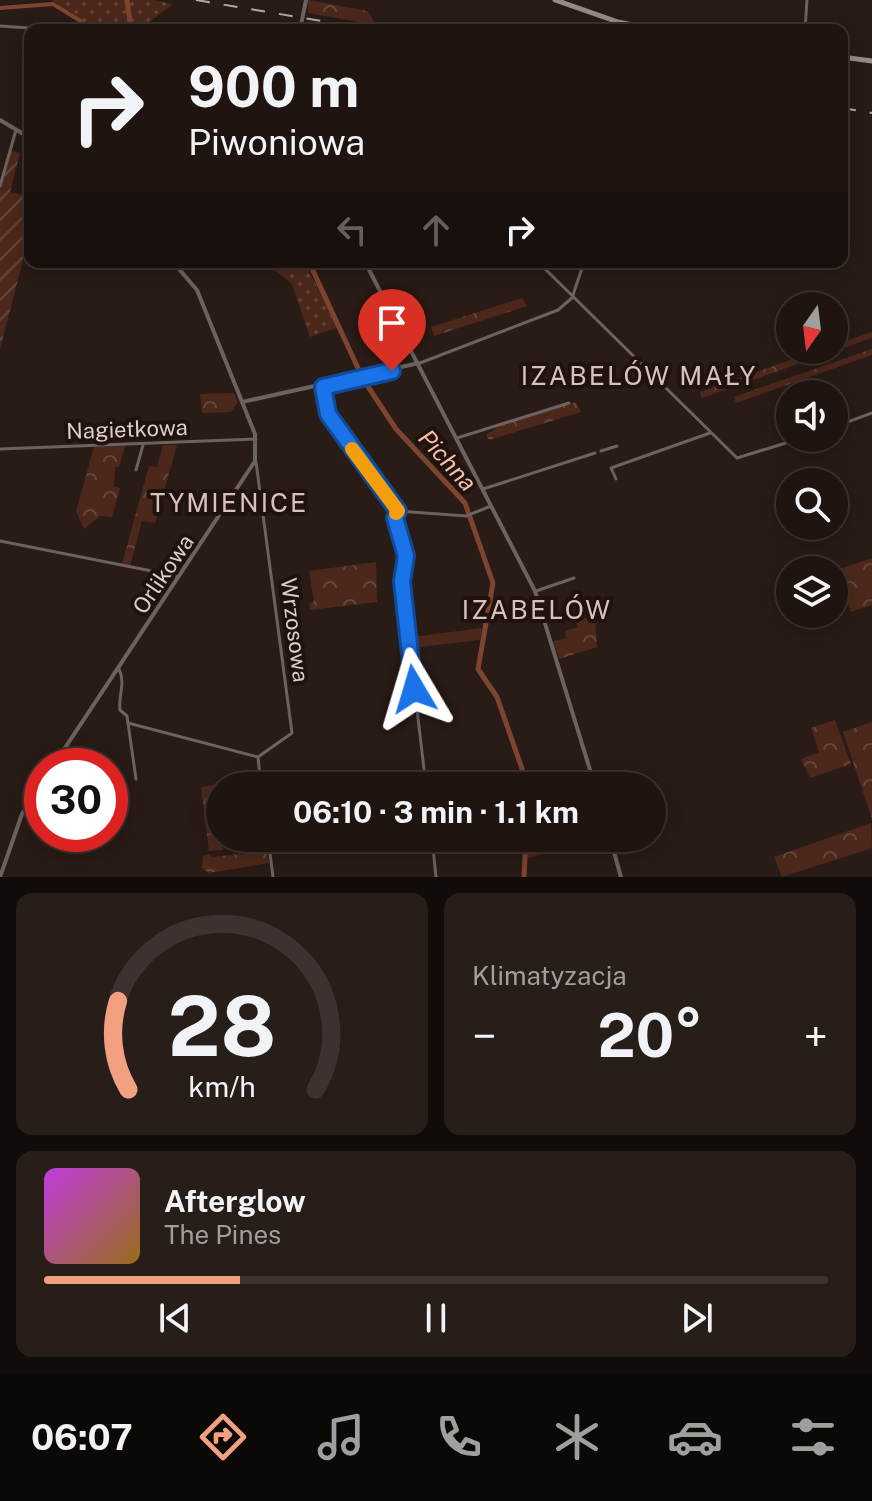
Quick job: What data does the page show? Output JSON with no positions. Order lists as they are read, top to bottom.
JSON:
{
  "streets": {
    "street": ["Nagietkowa", "Orlikowa", "Wrzosowa"]
  },
  "crossings": [
    ["Orlikowa", "Wrzosowa"]
  ],
  "districts": ["IZABELÓW MAŁY", "TYMIENICE", "IZABELÓW"],
  "water": ["Pichna"],
  "north": "bottom",
  "page": {
    "turn": ["900 m", "Piwoniowa"],
    "limit": "30",
    "trip": "06:10 · 3 min · 1.1 km",
    "tile": "Klimatyzacja",
    "heat": ["−", "20°", "+"],
    "song": ["Afterglow", "The Pines"],
    "tabs": "06:07",
    "gauge": ["28", "km/h"]
  }
}
